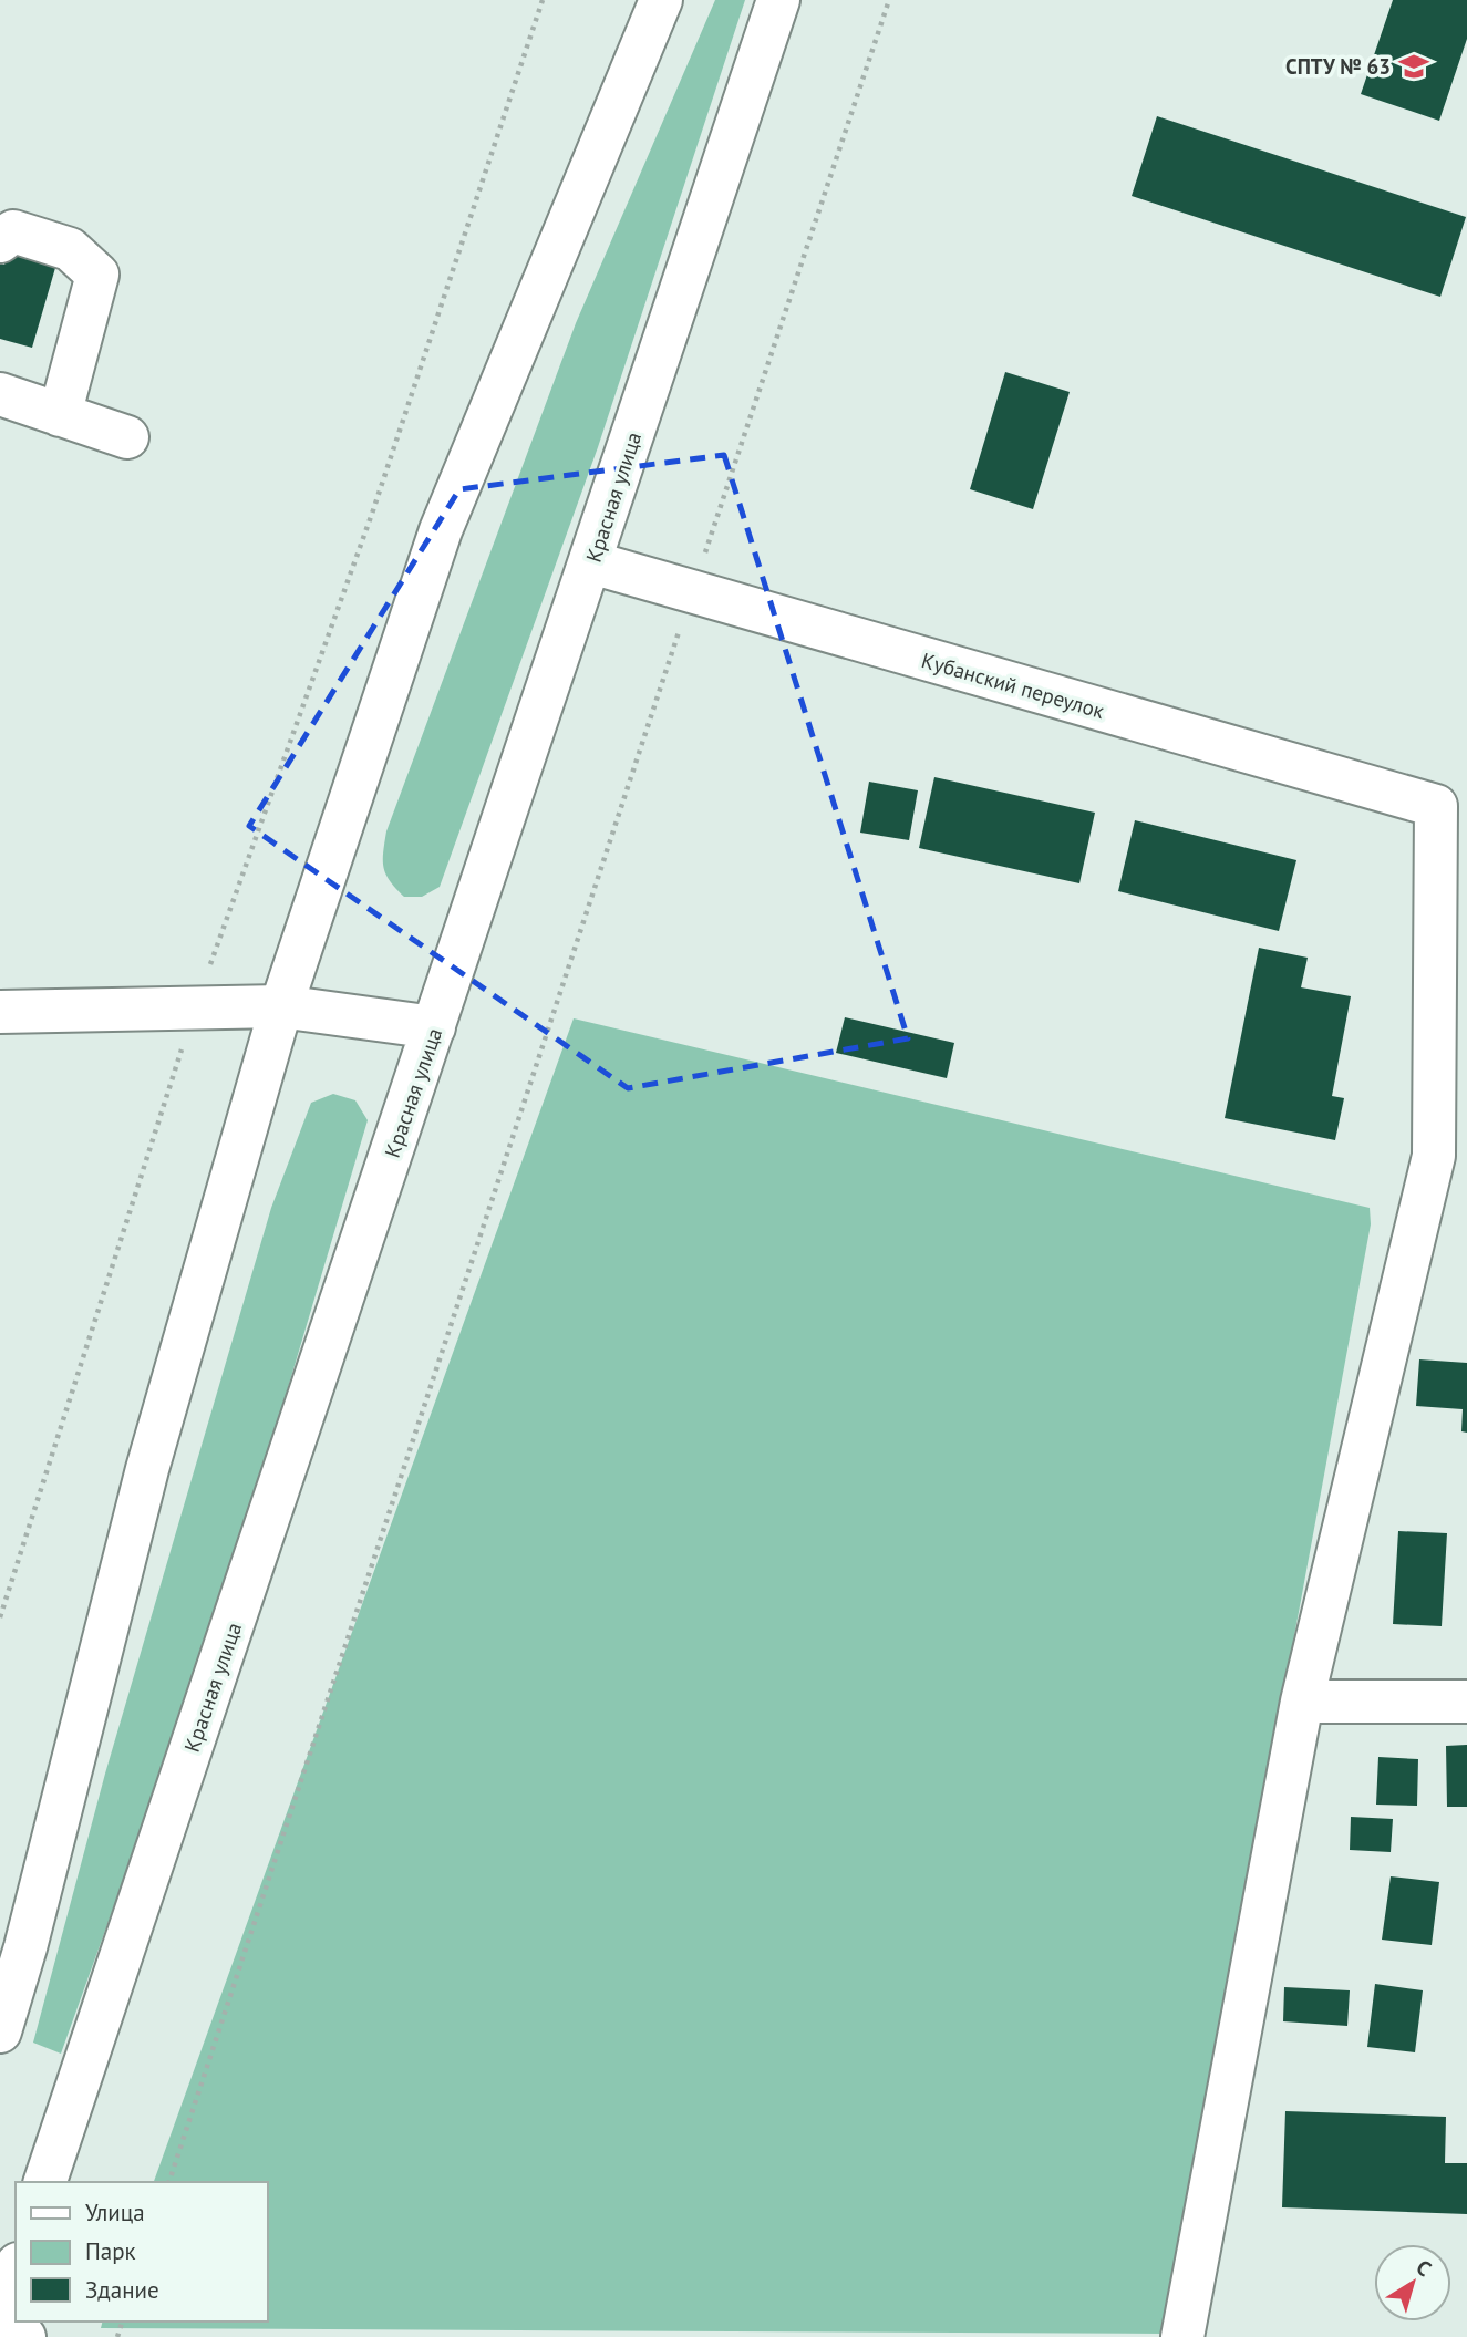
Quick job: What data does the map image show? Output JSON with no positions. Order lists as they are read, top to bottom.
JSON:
{
  "streets": {
    "main road": ["Красная улица", "Кубанский переулок"]
  },
  "crossings": [
    ["Красная улица", "Кубанский переулок"]
  ],
  "places": {
    "school or university": ["СПТУ № 63"]
  },
  "legend": ["Улица", "Парк", "Здание"],
  "north": "top right"
}
